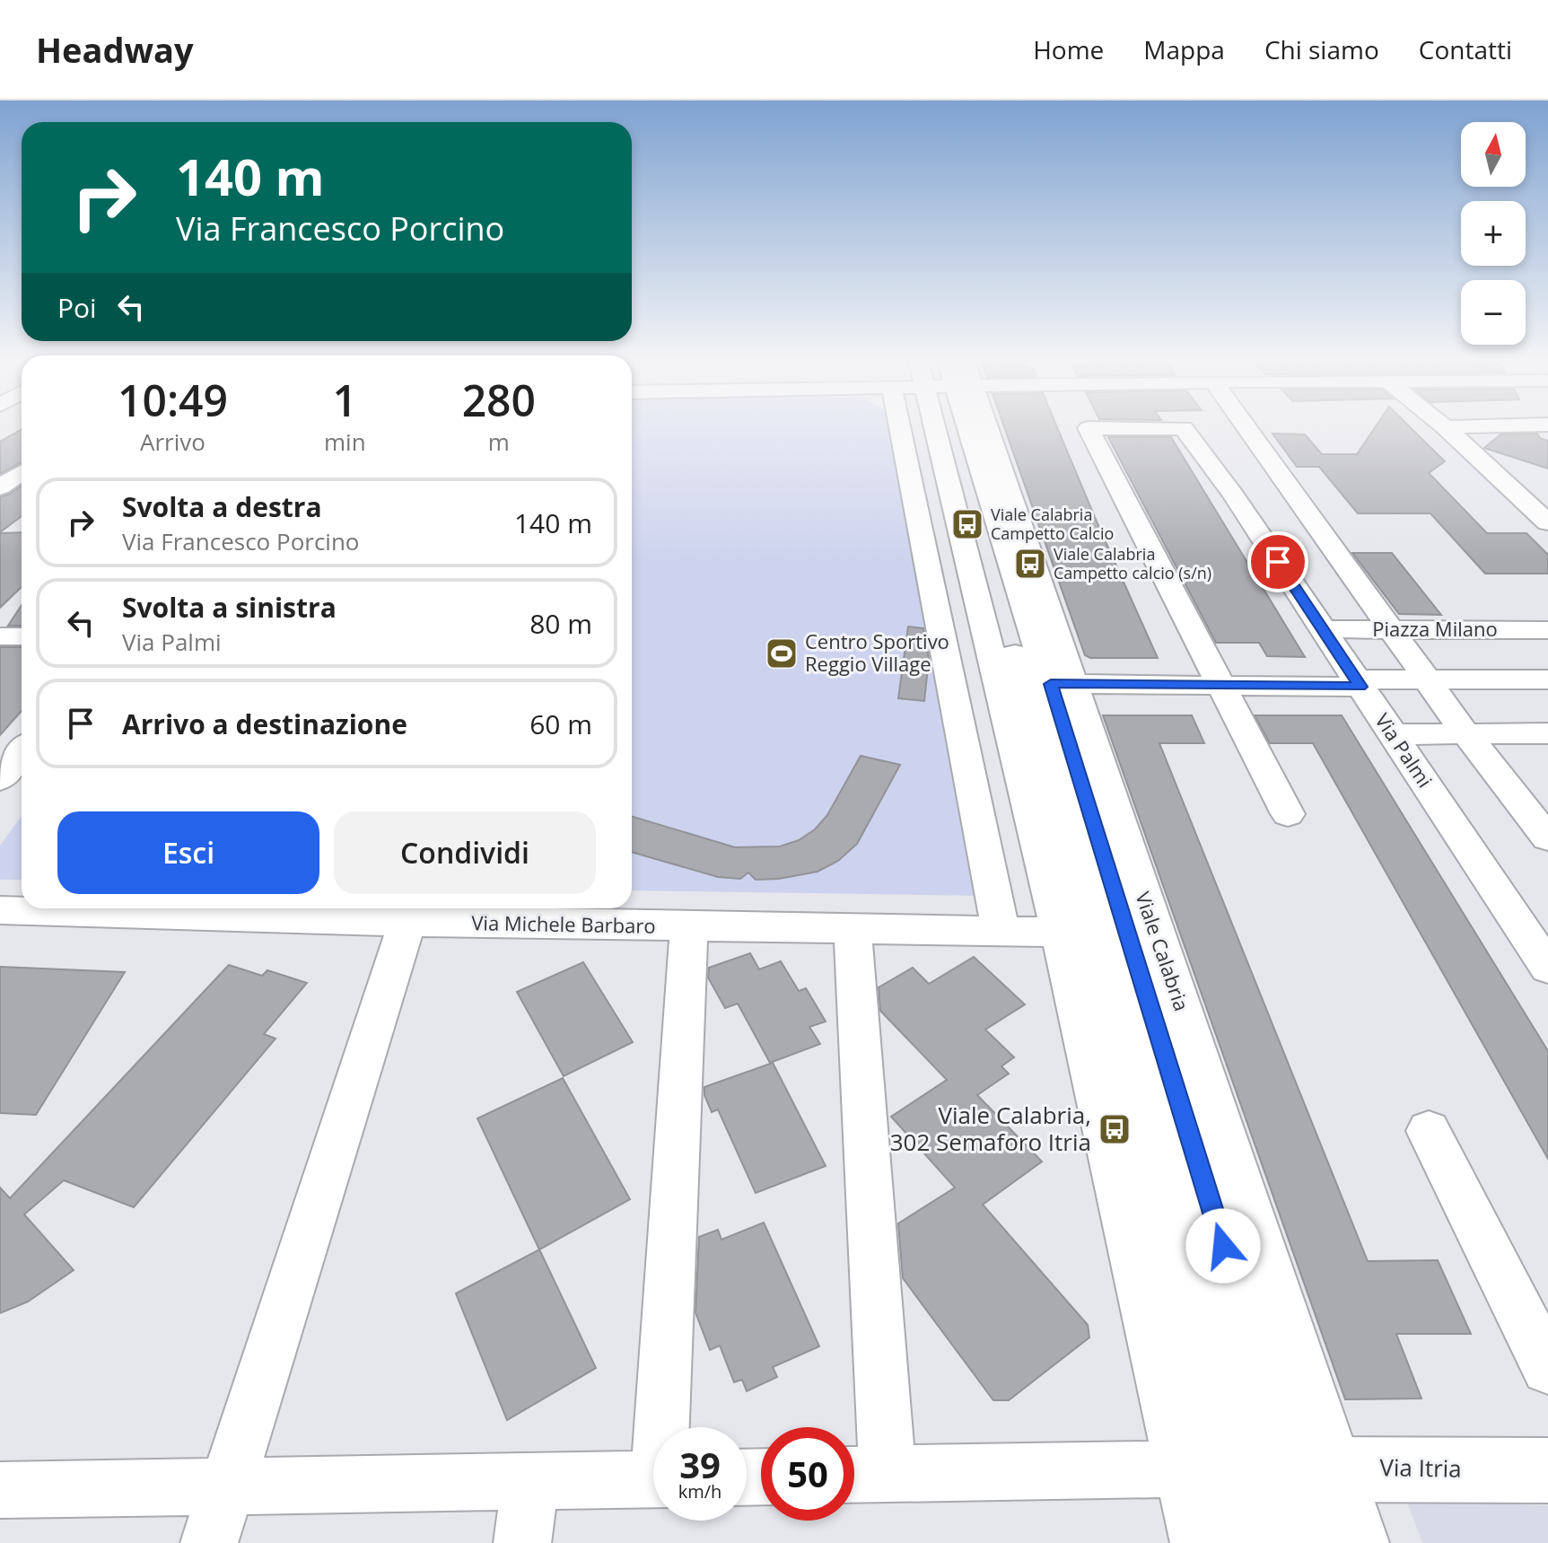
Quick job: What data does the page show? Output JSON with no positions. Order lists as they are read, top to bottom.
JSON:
{
  "streets": {
    "main road": ["Viale Calabria", "Via Itria"],
    "street": ["Piazza Milano", "Via Palmi", "Via Michele Barbaro"]
  },
  "crossings": [
    ["Piazza Milano", "Via Palmi"],
    ["Via Michele Barbaro", "Viale Calabria"],
    ["Viale Calabria", "Via Itria"]
  ],
  "places": {
    "bus stop": ["Viale Calabria Campetto Calcio", "Viale Calabria Campetto calcio (s/n)", "Viale Calabria, 302 Semaforo Itria"],
    "sports": ["Centro Sportivo Reggio Village"]
  },
  "north": "top",
  "page": {
    "header": "Headway",
    "nav": [
      "Home",
      "Mappa",
      "Chi siamo",
      "Contatti"
    ],
    "map_buttons": ["+", "−"],
    "turn": ["140 m", "Via Francesco Porcino"],
    "then": "Poi",
    "eta": [
      "10:49",
      "Arrivo",
      "1",
      "min",
      "280",
      "m"
    ],
    "list": [
      {
        "name": "Svolta a destra",
        "note": "Via Francesco Porcino",
        "value": "140 m"
      },
      {
        "name": "Svolta a sinistra",
        "note": "Via Palmi",
        "value": "80 m"
      },
      {
        "name": "Arrivo a destinazione",
        "value": "60 m"
      }
    ],
    "buttons": ["Esci", "Condividi"],
    "speed": "39 km/h",
    "limit": "50"
  }
}
